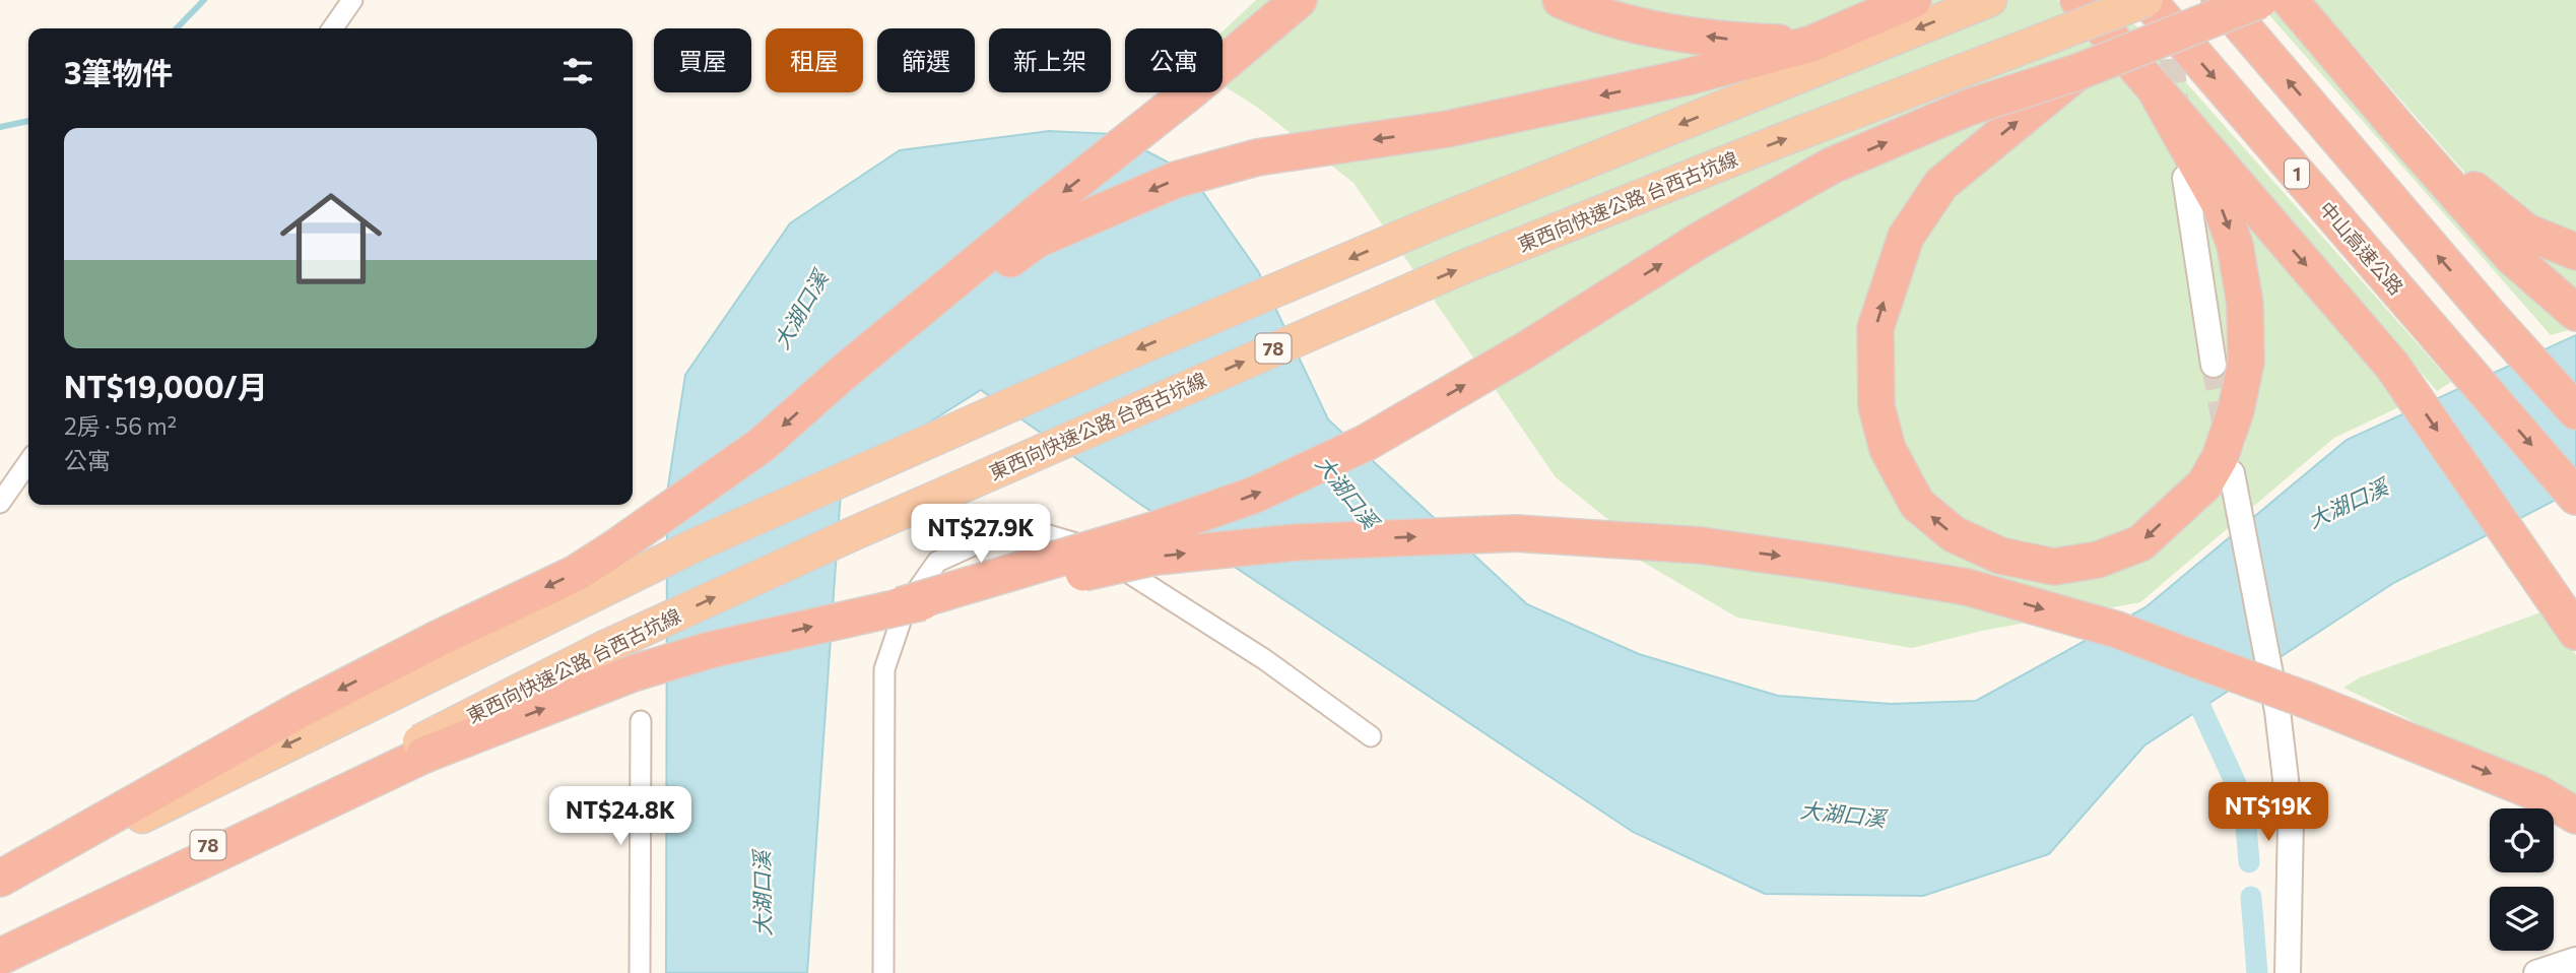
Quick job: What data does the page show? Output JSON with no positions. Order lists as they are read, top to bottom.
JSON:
{
  "streets": {
    "highway": [
      "1",
      "東西向快速公路 台西古坑線",
      "中山高速公路",
      "78"
    ]
  },
  "crossings": [
    ["東西向快速公路 台西古坑線", "中山高速公路"]
  ],
  "water": ["大湖口溪"],
  "page": {
    "chip": [
      "買屋",
      "租屋",
      "篩選",
      "新上架",
      "公寓"
    ],
    "heading": "3筆物件",
    "list": [
      {
        "name": "NT$19,000/月",
        "note": "2房 · 56 m² · 公寓"
      }
    ],
    "price": ["NT$27.9K", "NT$19K", "NT$24.8K"]
  }
}
